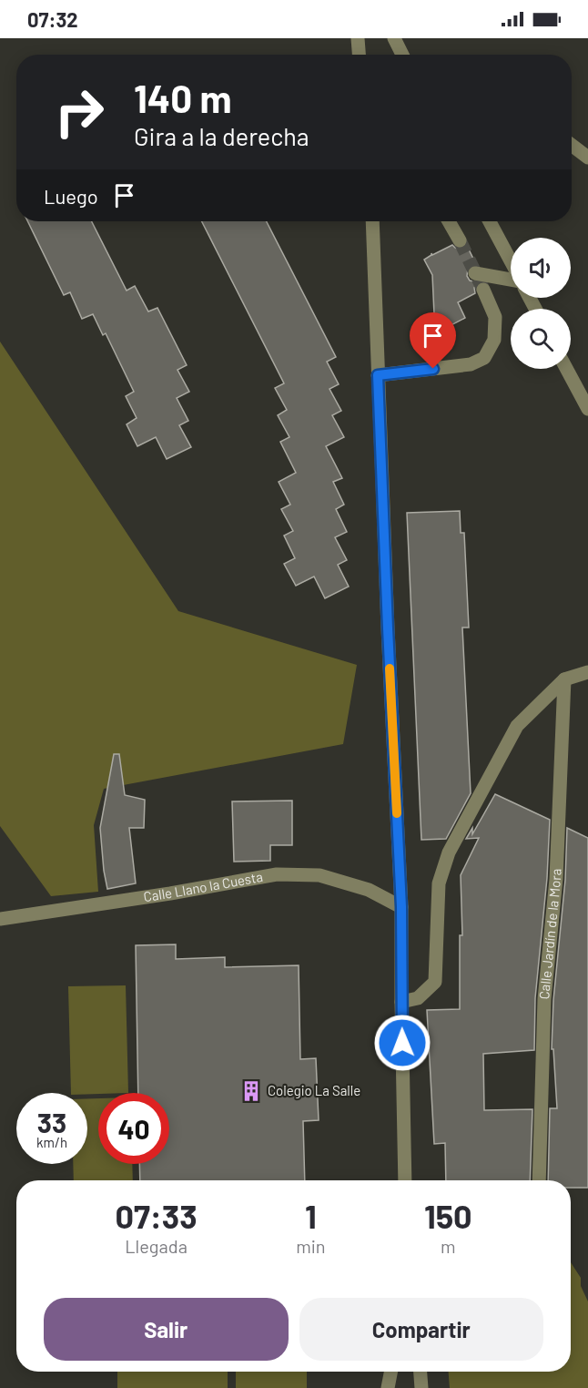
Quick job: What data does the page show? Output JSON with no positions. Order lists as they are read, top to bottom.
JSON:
{
  "streets": {
    "street": ["Calle Llano la Cuesta", "Calle Jardín de la Mora"]
  },
  "places": {
    "building": ["Colegio La Salle"]
  },
  "page": {
    "status": "07:32",
    "turn": ["140 m", "Gira a la derecha"],
    "then": "Luego",
    "speed": "33 km/h",
    "limit": "40",
    "eta": [
      "07:33",
      "Llegada",
      "1",
      "min",
      "150",
      "m"
    ],
    "buttons": ["Salir", "Compartir"]
  }
}
